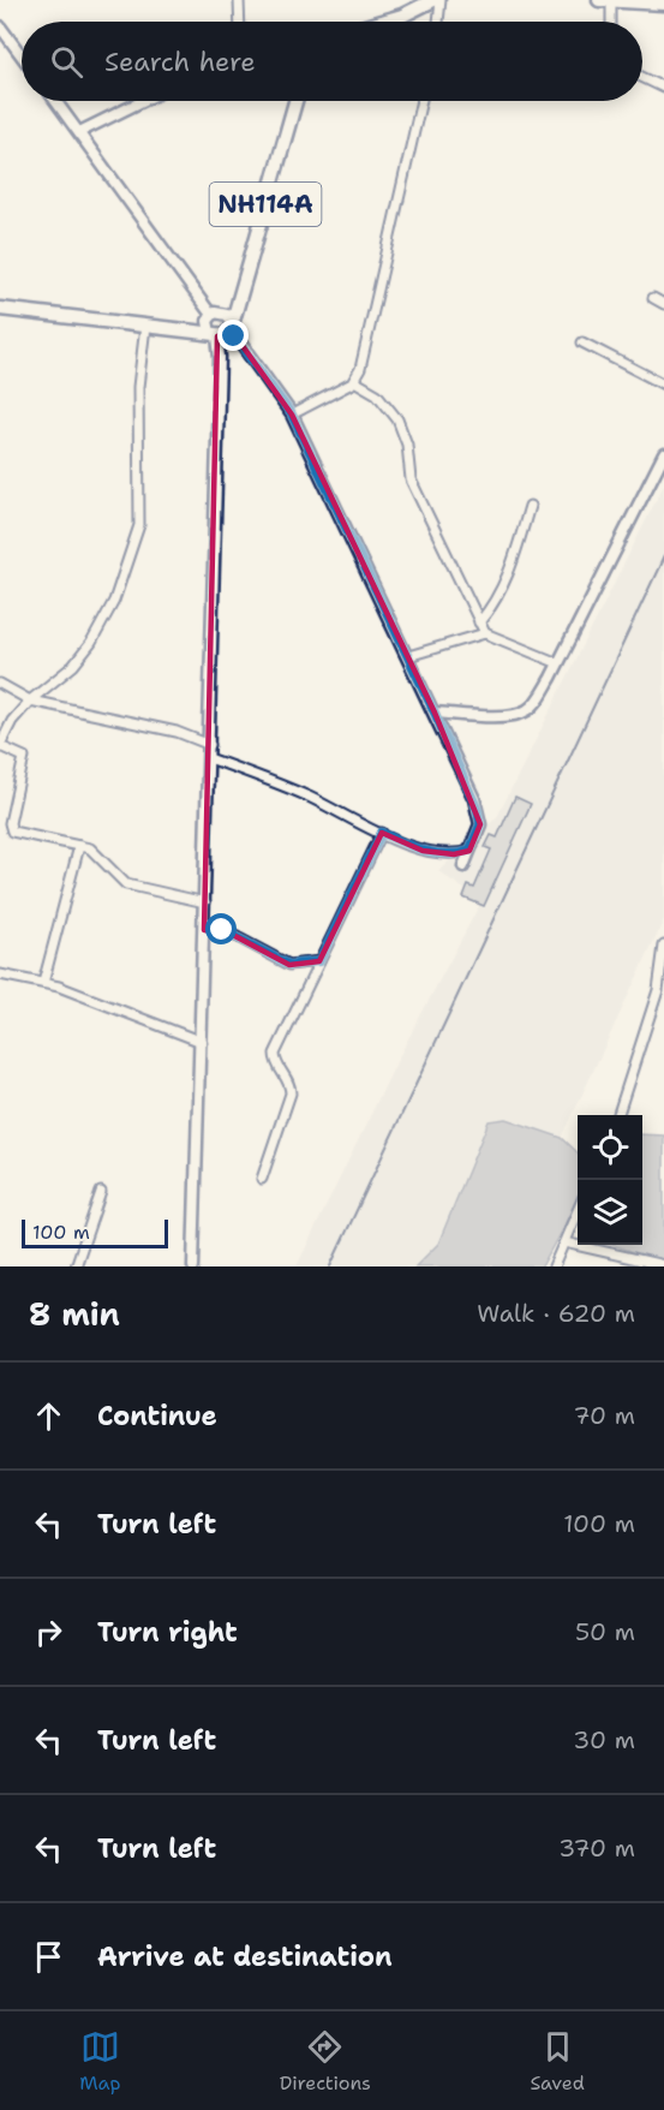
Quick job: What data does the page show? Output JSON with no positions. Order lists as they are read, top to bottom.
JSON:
{
  "streets": {
    "highway": ["NH114A"]
  },
  "scale_bar": "100 m",
  "page": {
    "search": "Search here",
    "scale": "100 m",
    "heading": ["8 min", "Walk · 620 m"],
    "list": [
      ["Continue", "70 m"],
      ["Turn left", "100 m"],
      ["Turn right", "50 m"],
      ["Turn left", "30 m"],
      ["Turn left", "370 m"],
      "Arrive at destination"
    ],
    "nav": ["Map", "Directions", "Saved"]
  }
}
